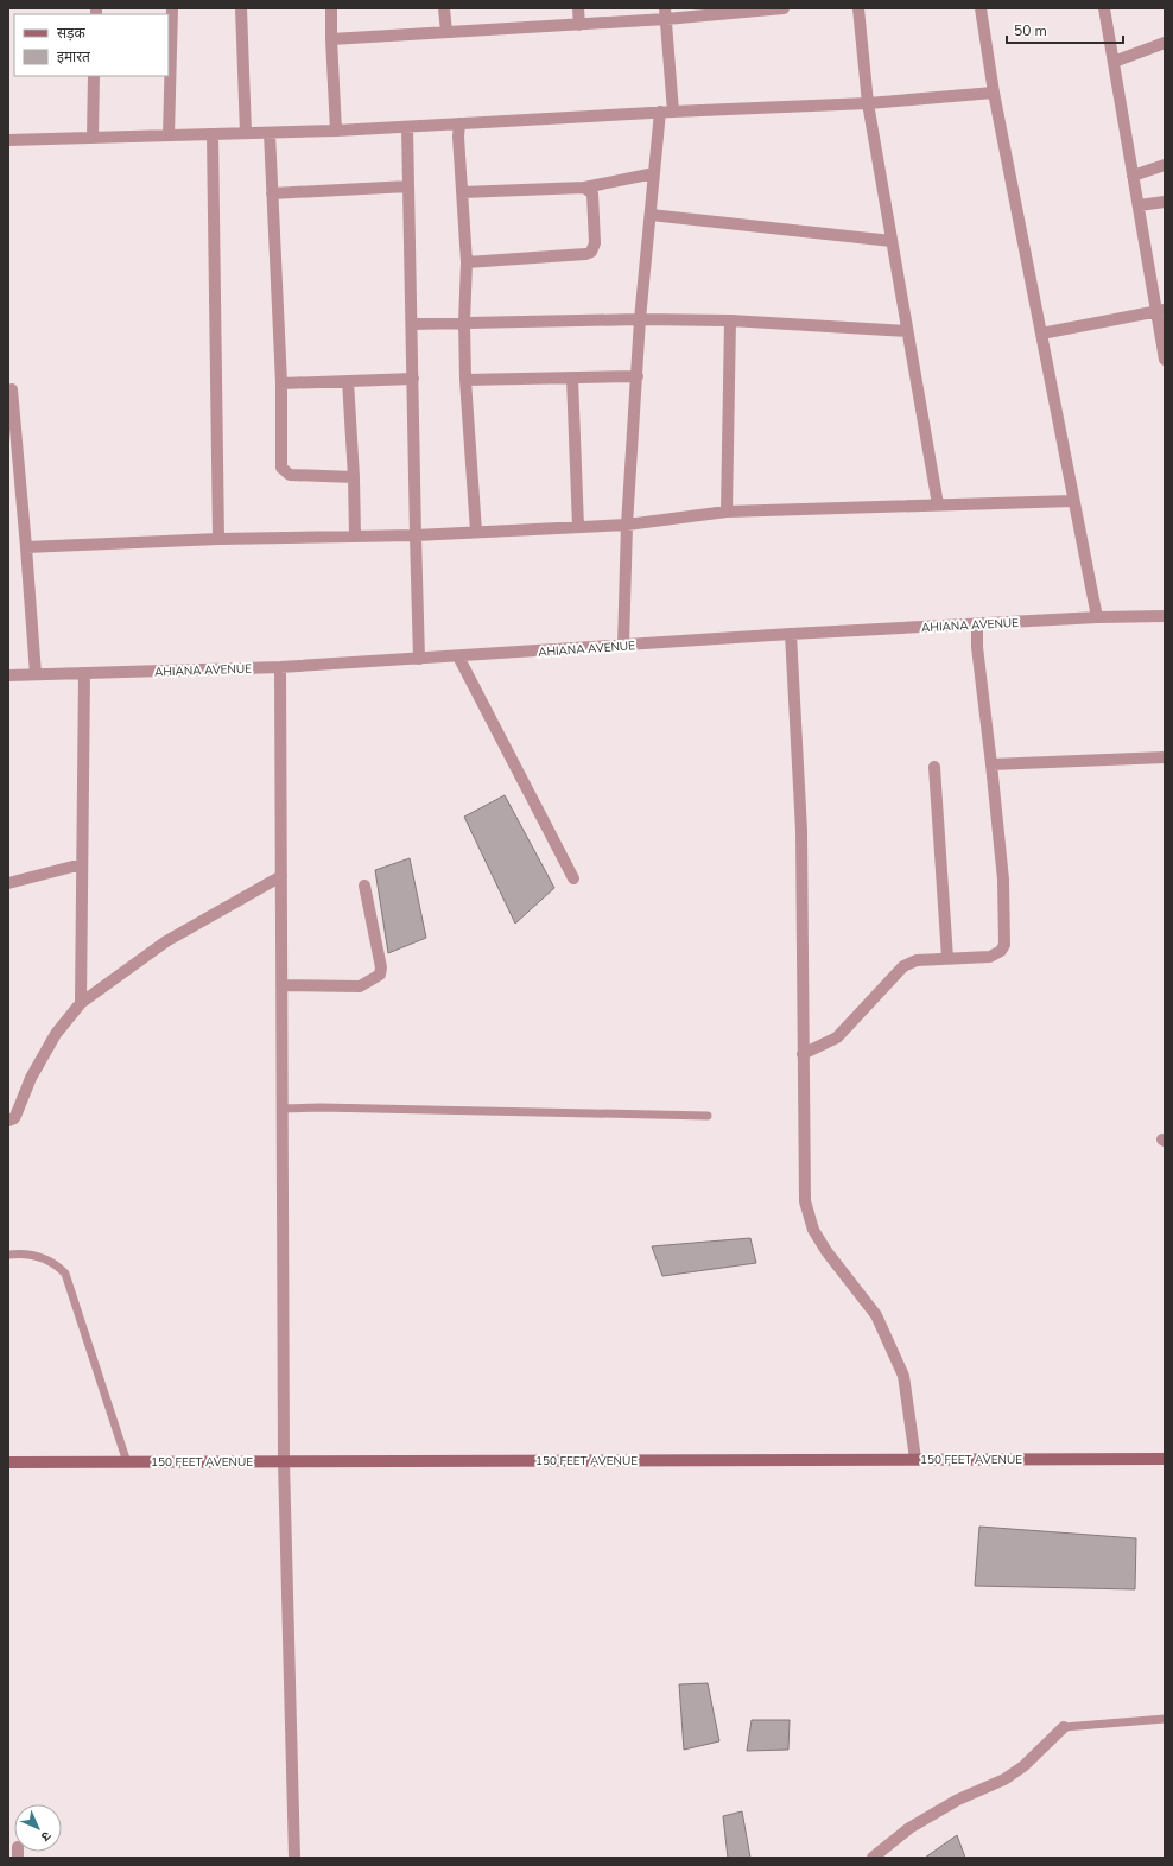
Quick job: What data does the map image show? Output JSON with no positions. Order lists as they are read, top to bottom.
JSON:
{
  "streets": {
    "street": ["AHIANA AVENUE", "150 FEET AVENUE"]
  },
  "legend": ["सड़क", "इमारत"],
  "scale_bar": "50 m",
  "north": "bottom right"
}
